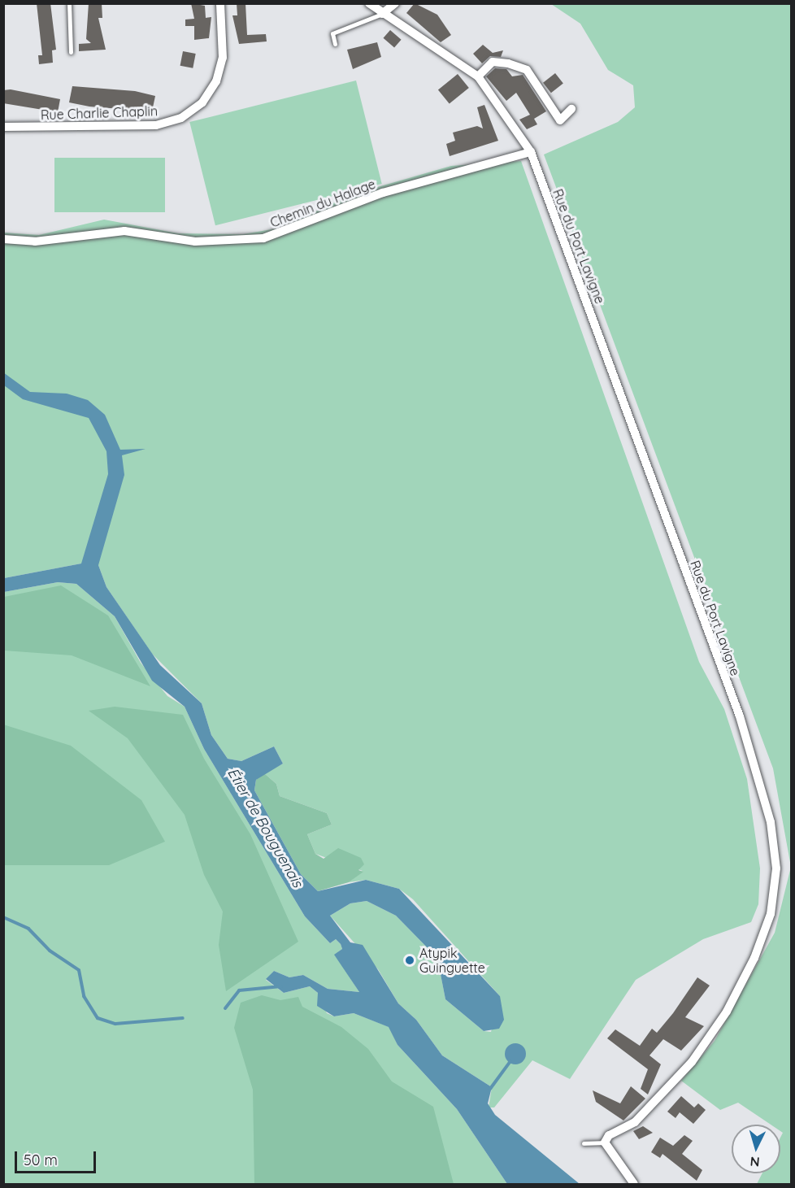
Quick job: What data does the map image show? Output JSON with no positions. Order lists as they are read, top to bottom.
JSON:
{
  "streets": {
    "street": ["Rue Charlie Chaplin", "Chemin du Halage", "Rue du Port Lavigne"]
  },
  "crossings": [
    ["Chemin du Halage", "Rue du Port Lavigne"]
  ],
  "water": ["Étier de Bouguenais"],
  "places": ["Atypik Guinguette"],
  "scale_bar": "50 m",
  "north": "bottom"
}
